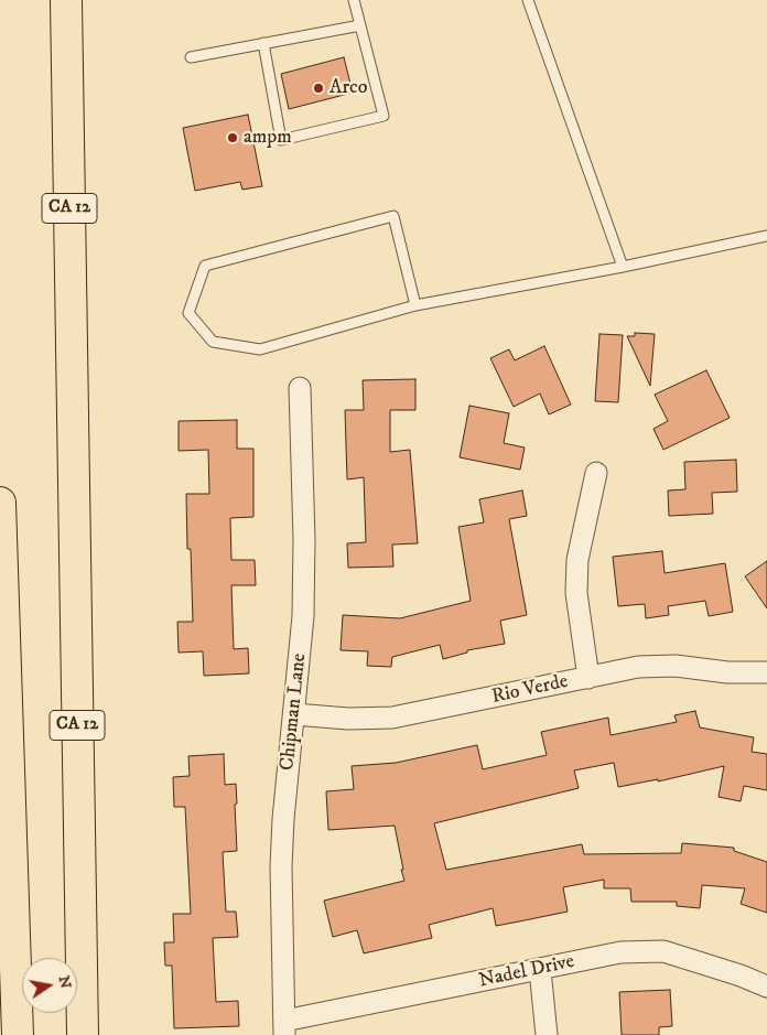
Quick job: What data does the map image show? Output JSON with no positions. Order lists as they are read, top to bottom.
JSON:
{
  "streets": {
    "highway": ["CA 12"],
    "street": ["Rio Verde", "Chipman Lane", "Nadel Drive"]
  },
  "crossings": [
    ["Rio Verde", "Chipman Lane"],
    ["Chipman Lane", "Nadel Drive"]
  ],
  "places": ["Arco", "ampm"],
  "north": "right"
}
